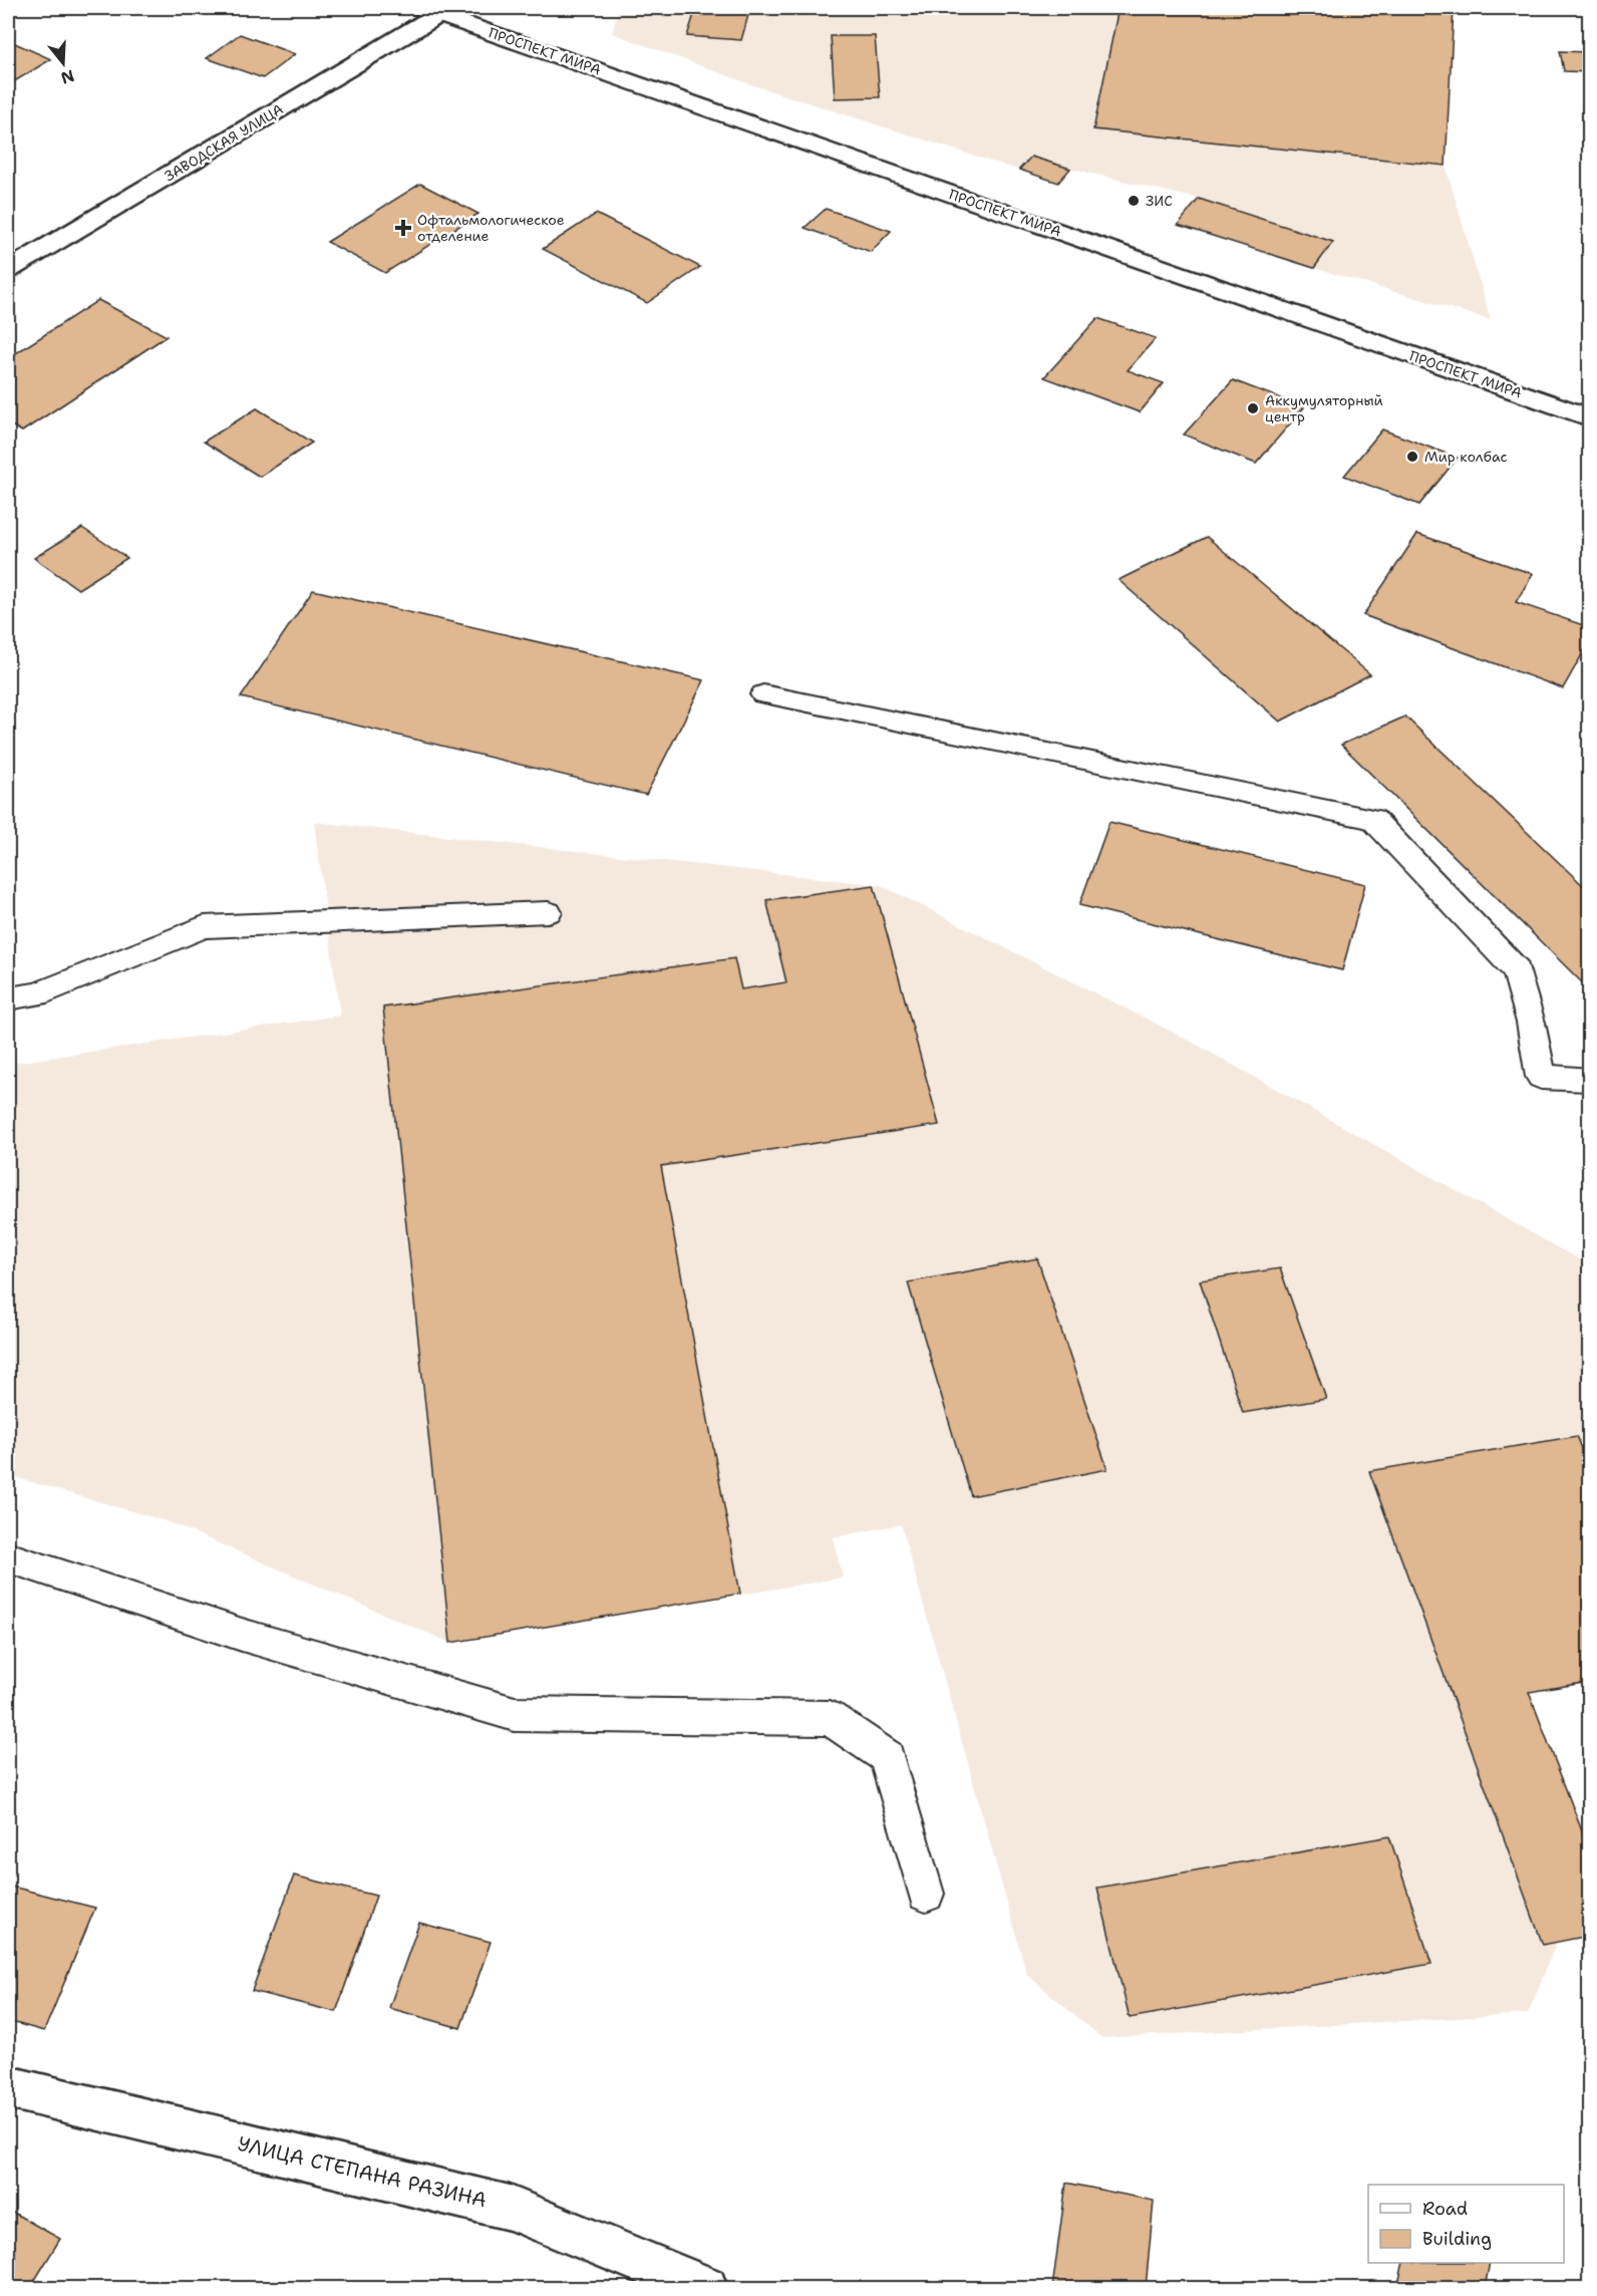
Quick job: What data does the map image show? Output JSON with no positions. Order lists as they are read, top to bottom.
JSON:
{
  "streets": {
    "main road": ["ПРОСПЕКТ МИРА", "ЗАВОДСКАЯ УЛИЦА", "УЛИЦА СТЕПАНА РАЗИНА"]
  },
  "crossings": [
    ["ПРОСПЕКТ МИРА", "ЗАВОДСКАЯ УЛИЦА"]
  ],
  "places": {
    "other": ["ЗИС", "Аккумуляторный центр", "Мир колбас"],
    "health": ["Офтальмологическое отделение"]
  },
  "legend": ["Road", "Building"],
  "north": "bottom"
}
